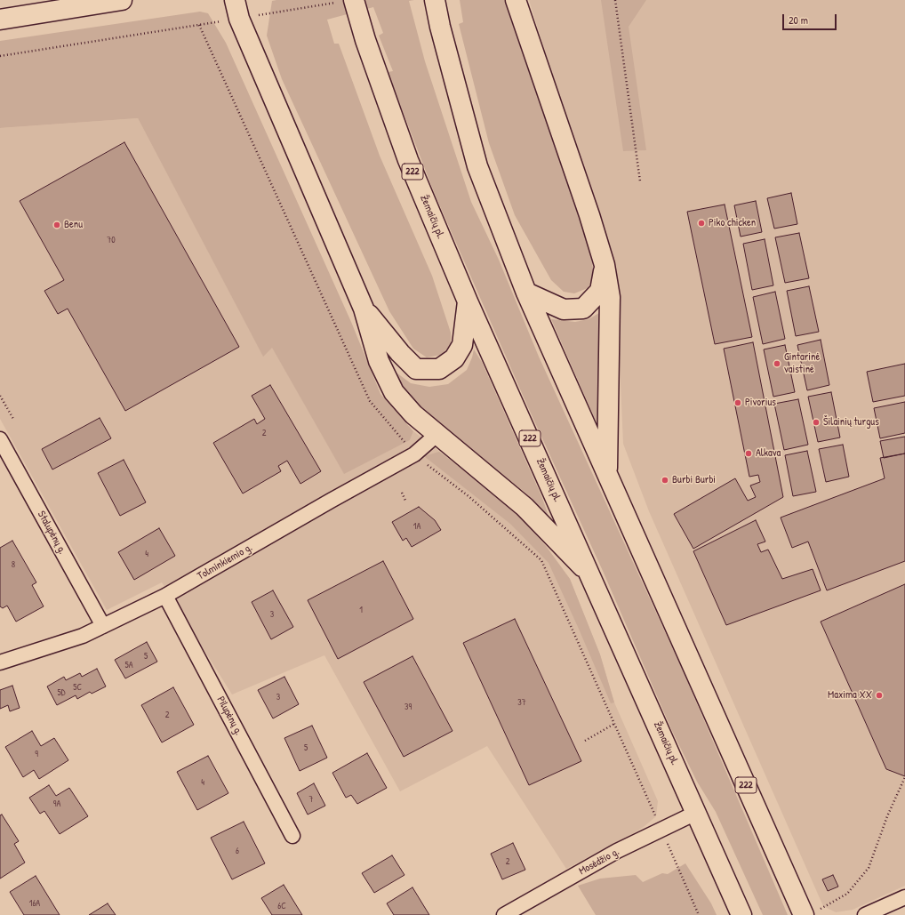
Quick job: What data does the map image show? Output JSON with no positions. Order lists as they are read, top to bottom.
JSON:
{
  "streets": {
    "main road": ["222", "Žemaičių pl."],
    "street": [
      "Stalupėnų g.",
      "Tolminkiemio g.",
      "Pilupėnų g.",
      "Mosėdžio g."
    ]
  },
  "crossings": [
    ["Žemaičių pl.", "Mosėdžio g."],
    ["Stalupėnų g.", "Tolminkiemio g."],
    ["Tolminkiemio g.", "Pilupėnų g."]
  ],
  "places": [
    "Piko chicken",
    "Benu",
    "Gintarinė vaistinė",
    "Pivorius",
    "Šilainių turgus",
    "Alkava",
    "Burbi Burbi",
    "Maxima XX"
  ],
  "house_numbers": [
    "70",
    "2",
    "1A",
    "4",
    "8",
    "1",
    "3",
    "5",
    "5A",
    "5C",
    "5D",
    "3",
    "37",
    "39",
    "2",
    "5",
    "9",
    "4",
    "7",
    "9A",
    "6",
    "2",
    "16A",
    "6C"
  ],
  "scale_bar": "20 m"
}
